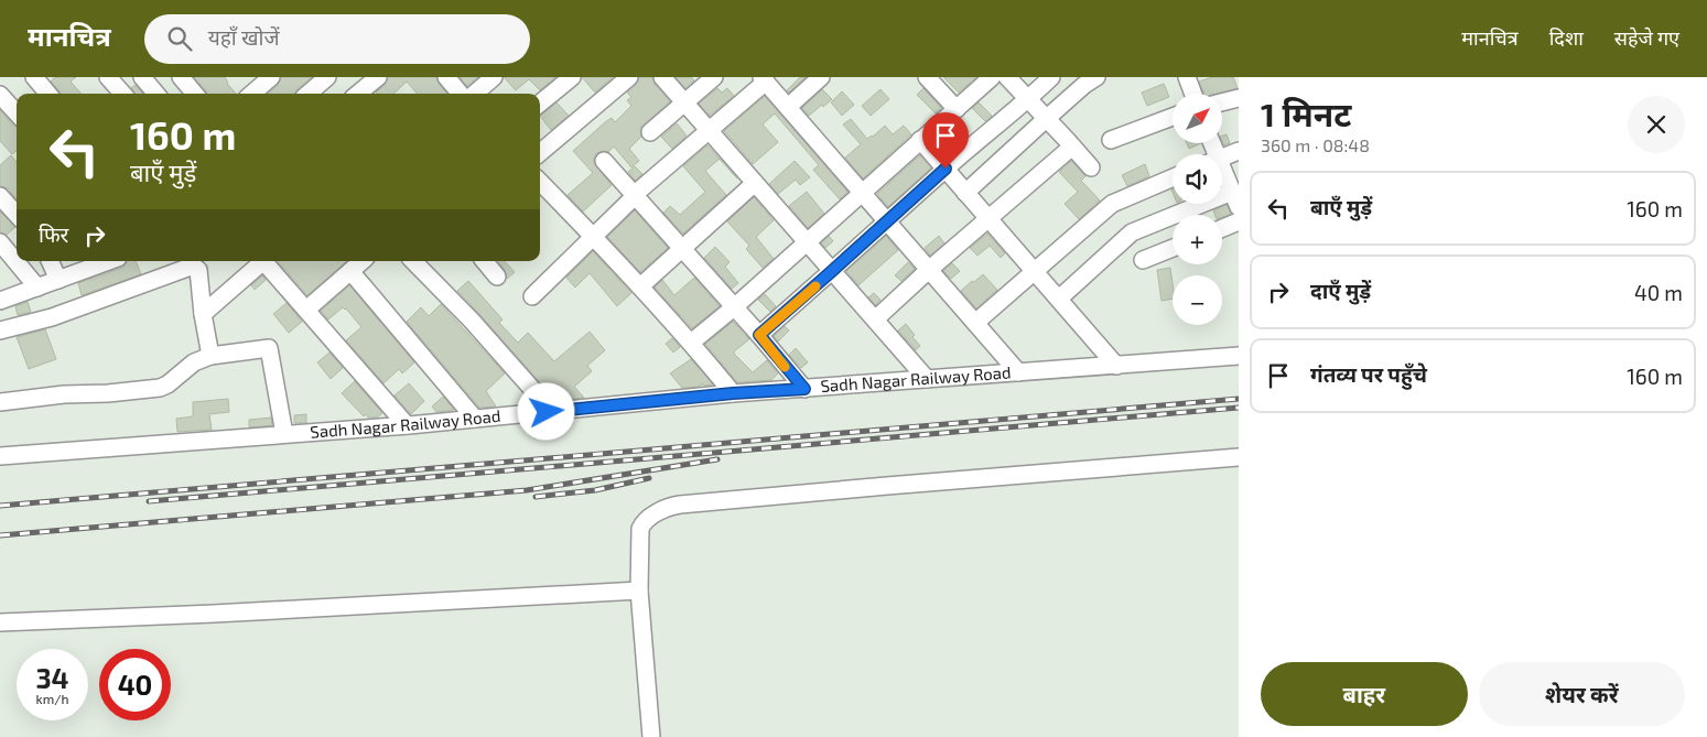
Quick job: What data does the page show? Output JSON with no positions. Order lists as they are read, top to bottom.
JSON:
{
  "streets": {
    "street": ["Sadh Nagar Railway Road"]
  },
  "north": "top right",
  "page": {
    "header": "मानचित्र",
    "search": "यहाँ खोजें",
    "nav": ["मानचित्र", "दिशा", "सहेजे गए"],
    "heading": ["1 मिनट", "360 m · 08:48"],
    "map_buttons": ["+", "−"],
    "turn": ["160 m", "बाएँ मुड़ें"],
    "list": [
      {
        "name": "बाएँ मुड़ें",
        "value": "160 m"
      },
      {
        "name": "दाएँ मुड़ें",
        "value": "40 m"
      },
      {
        "name": "गंतव्य पर पहुँचे",
        "value": "160 m"
      }
    ],
    "then": "फिर",
    "speed": "34 km/h",
    "limit": "40",
    "buttons": ["बाहर", "शेयर करें"]
  }
}
